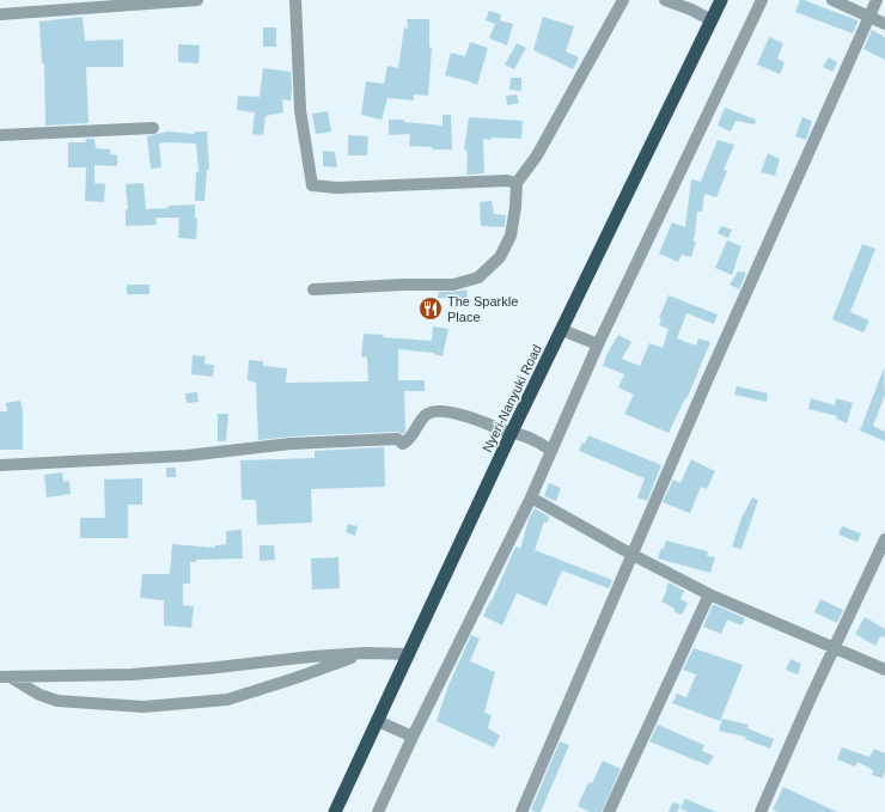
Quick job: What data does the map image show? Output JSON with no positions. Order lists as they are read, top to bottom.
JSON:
{
  "streets": {
    "highway": ["Nyeri-Nanyuki Road"]
  },
  "places": {
    "restaurant": ["The Sparkle Place"]
  }
}
